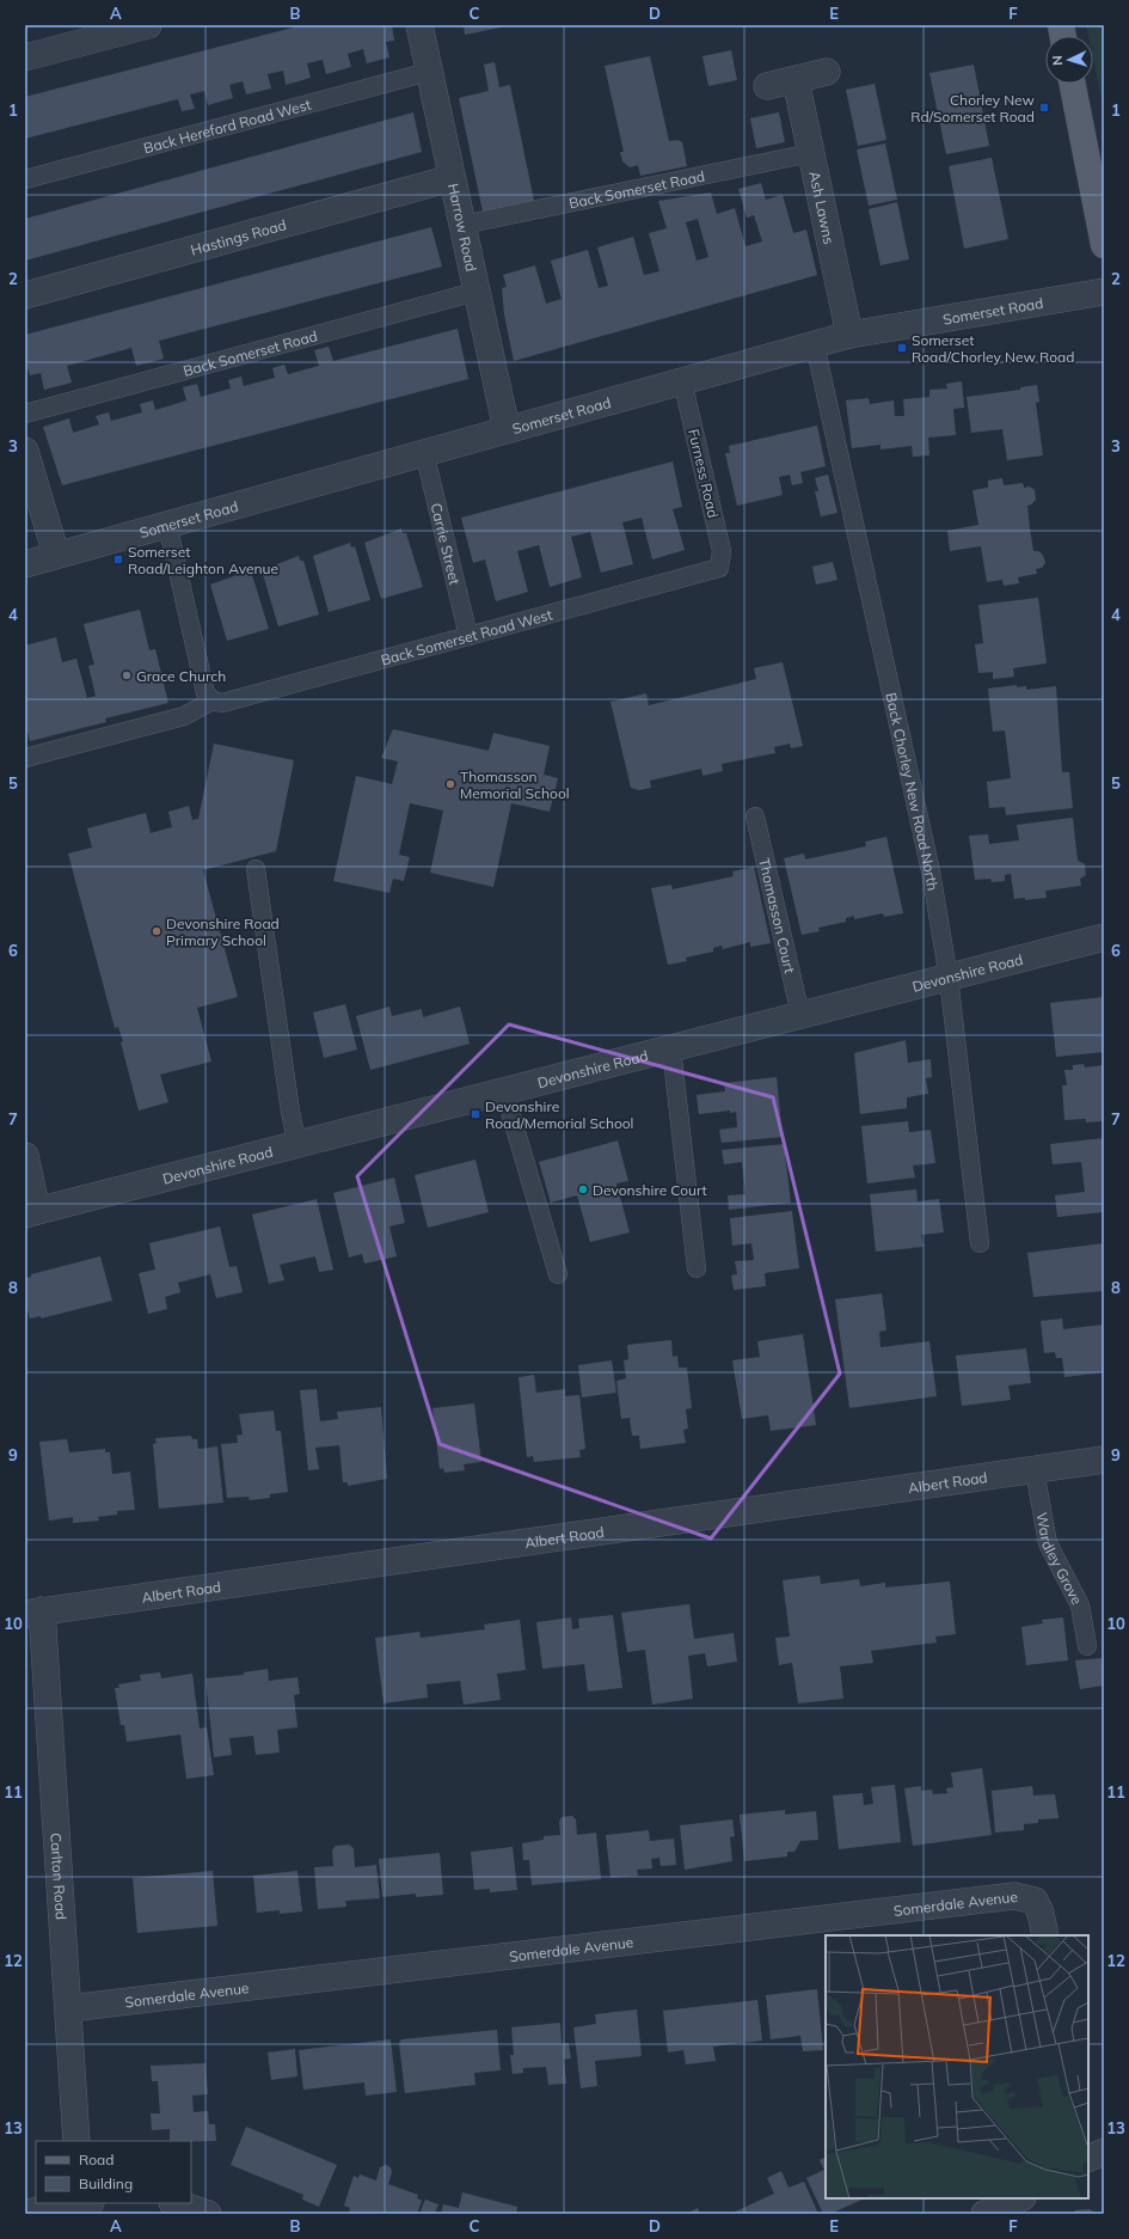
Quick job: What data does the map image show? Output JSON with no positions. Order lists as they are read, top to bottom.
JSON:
{
  "streets": {
    "street": [
      "Ash Lawns",
      "Harrow Road",
      "Hastings Road",
      "Somerset Road",
      "Devonshire Road",
      "Albert Road",
      "Carlton Road",
      "Somerdale Avenue"
    ],
    "lane": [
      "Back Hereford Road West",
      "Back Somerset Road",
      "Furness Road",
      "Carrie Street",
      "Back Somerset Road West",
      "Back Chorley New Road North",
      "Thomasson Court",
      "Wardley Grove"
    ]
  },
  "crossings": [
    ["Back Hereford Road West", "Harrow Road"],
    ["Back Somerset Road", "Ash Lawns"],
    ["Back Somerset Road", "Harrow Road"],
    ["Ash Lawns", "Somerset Road"],
    ["Harrow Road", "Hastings Road"],
    ["Harrow Road", "Somerset Road"],
    ["Somerset Road", "Furness Road"],
    ["Somerset Road", "Carrie Street"],
    ["Somerset Road", "Back Chorley New Road North"],
    ["Furness Road", "Back Somerset Road West"],
    ["Carrie Street", "Back Somerset Road West"],
    ["Back Chorley New Road North", "Devonshire Road"],
    ["Thomasson Court", "Devonshire Road"],
    ["Albert Road", "Wardley Grove"],
    ["Albert Road", "Carlton Road"],
    ["Carlton Road", "Somerdale Avenue"]
  ],
  "places": {
    "transit": [
      "Chorley New Rd/Somerset Road",
      "Somerset Road/Chorley New Road",
      "Somerset Road/Leighton Avenue",
      "Devonshire Road/Memorial School"
    ],
    "other": [
      "Grace Church",
      "Thomasson Memorial School",
      "Devonshire Road Primary School",
      "Devonshire Court"
    ]
  },
  "legend": ["Road", "Building"],
  "north": "left",
  "grid": {
    "columns": [
      "A",
      "B",
      "C",
      "D",
      "E",
      "F"
    ],
    "rows": [
      "1",
      "2",
      "3",
      "4",
      "5",
      "6",
      "7",
      "8",
      "9",
      "10",
      "11",
      "12",
      "13"
    ]
  }
}
